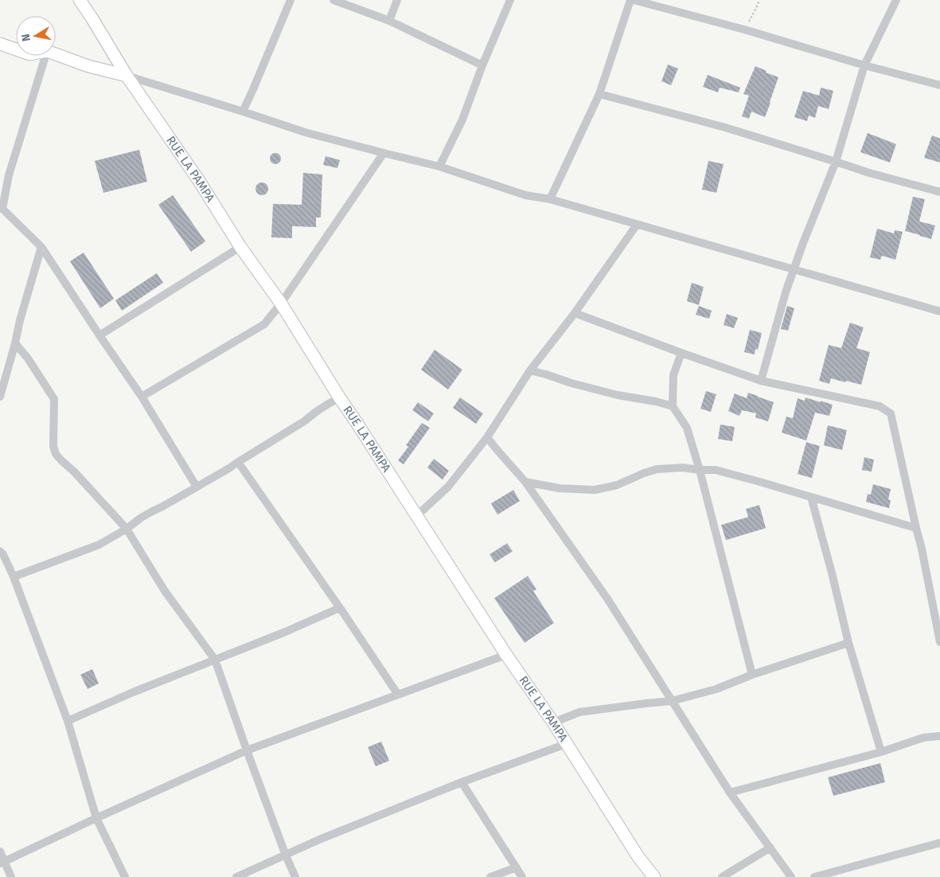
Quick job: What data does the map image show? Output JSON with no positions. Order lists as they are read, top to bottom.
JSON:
{
  "streets": {
    "street": ["RUE LA PAMPA"]
  },
  "north": "left"
}
